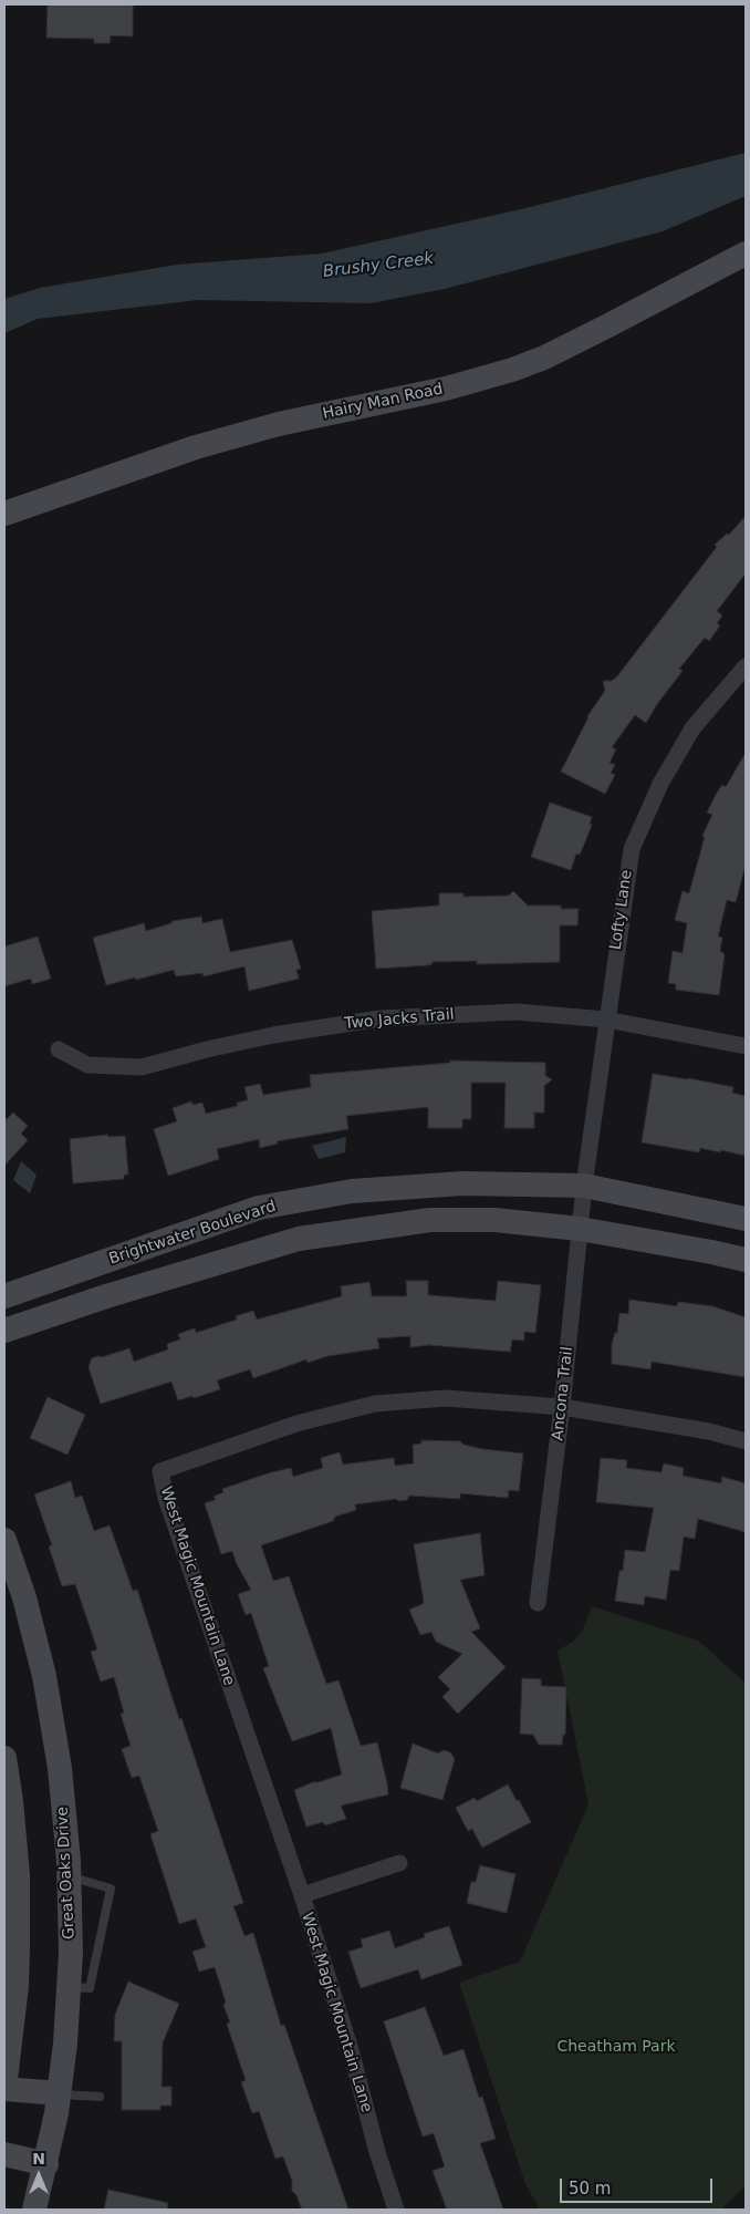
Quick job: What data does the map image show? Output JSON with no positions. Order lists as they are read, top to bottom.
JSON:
{
  "streets": {
    "street": [
      "Hairy Man Road",
      "Lofty Lane",
      "Two Jacks Trail",
      "Brightwater Boulevard",
      "Ancona Trail",
      "West Magic Mountain Lane",
      "Great Oaks Drive"
    ]
  },
  "crossings": [
    ["Lofty Lane", "Two Jacks Trail"],
    ["Lofty Lane", "Brightwater Boulevard"],
    ["Lofty Lane", "Ancona Trail"],
    ["Brightwater Boulevard", "Ancona Trail"],
    ["Ancona Trail", "West Magic Mountain Lane"]
  ],
  "water": ["Brushy Creek"],
  "parks": ["Cheatham Park"],
  "scale_bar": "50 m",
  "north": "top"
}
